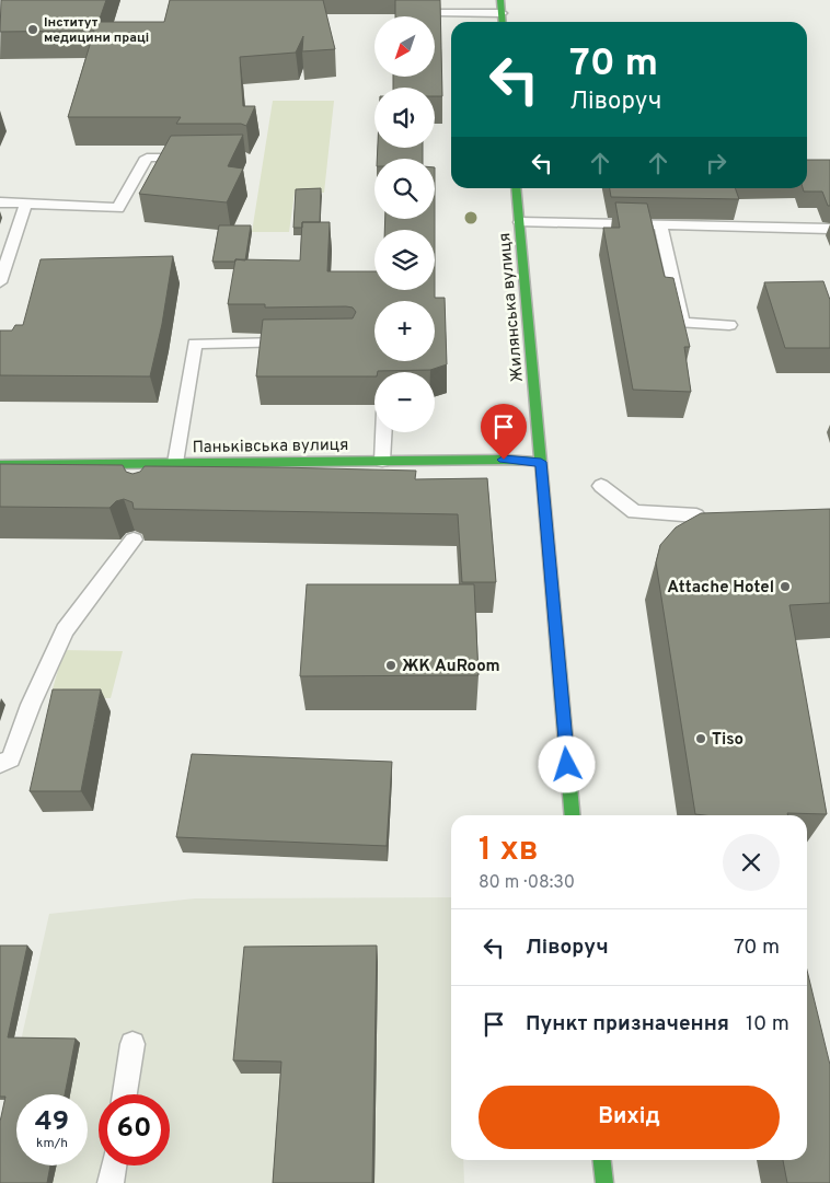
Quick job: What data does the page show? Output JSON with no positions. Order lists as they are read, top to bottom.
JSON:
{
  "streets": {
    "main road": ["Жилянська вулиця", "Паньківська вулиця"]
  },
  "crossings": [
    ["Жилянська вулиця", "Паньківська вулиця"]
  ],
  "places": [
    "Інститут медицини праці",
    "Attache Hotel",
    "ЖК AuRoom",
    "Tiso"
  ],
  "north": "bottom left",
  "page": {
    "map_buttons": ["+", "−"],
    "turn": ["70 m", "Ліворуч"],
    "heading": ["1 хв", "80 m · 08:30"],
    "list": [
      {
        "name": "Ліворуч",
        "value": "70 m"
      },
      {
        "name": "Пункт призначення",
        "value": "10 m"
      }
    ],
    "buttons": "Вихід",
    "speed": "49 km/h",
    "limit": "60"
  }
}
